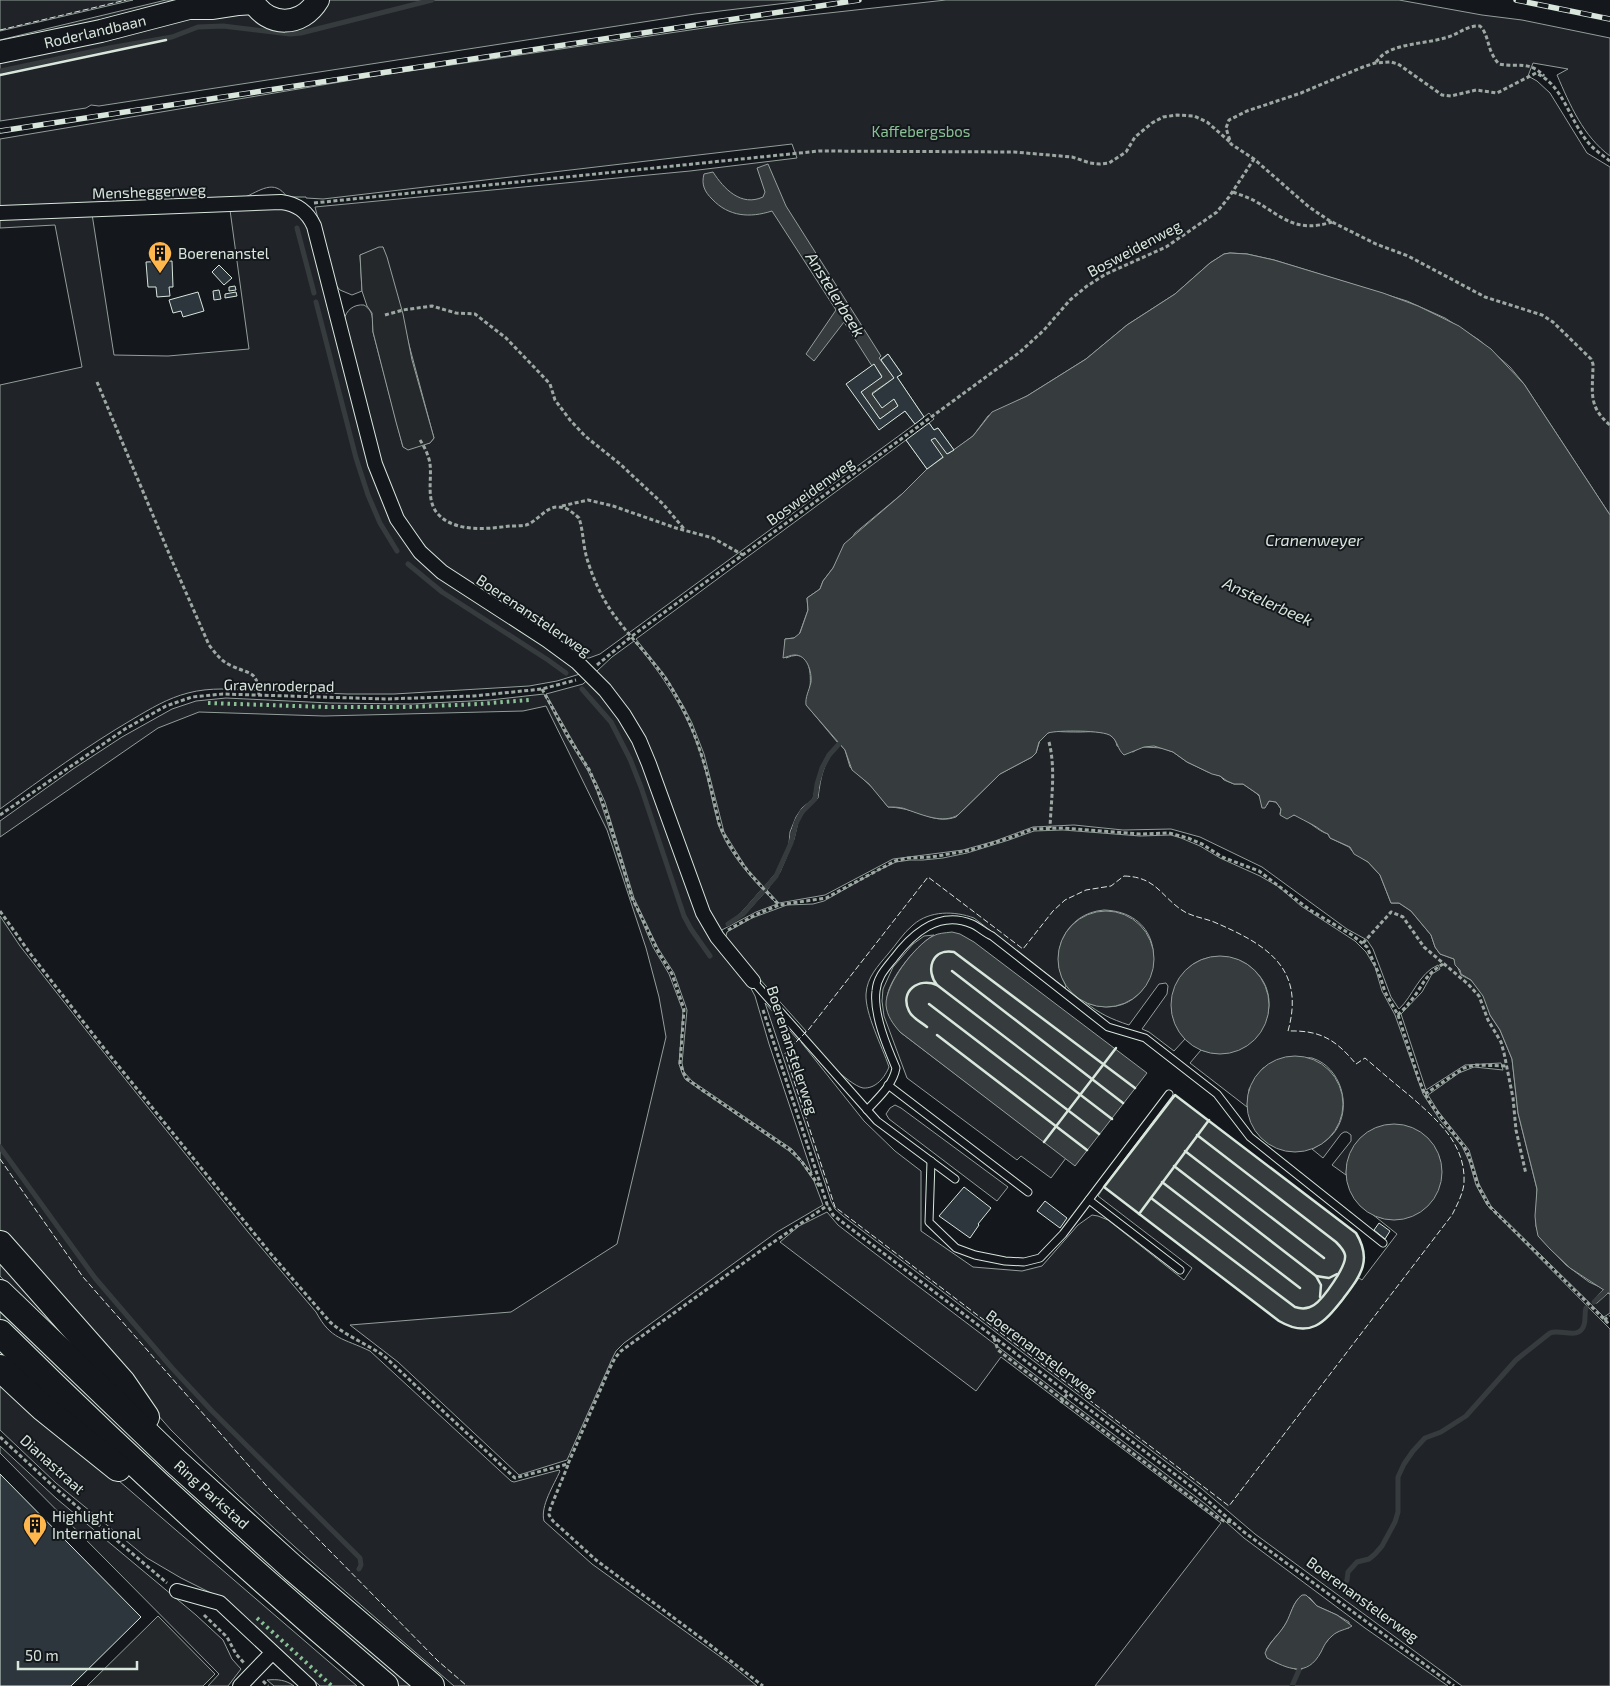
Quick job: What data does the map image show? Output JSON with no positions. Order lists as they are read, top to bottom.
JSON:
{
  "streets": {
    "highway": ["Ring Parkstad"],
    "main road": ["Roderlandbaan"],
    "street": ["Mensheggerweg", "Boerenanstelerweg"],
    "path": ["Bosweidenweg", "Gravenroderpad", "Dianastraat"]
  },
  "crossings": [
    ["Mensheggerweg", "Boerenanstelerweg"],
    ["Bosweidenweg", "Boerenanstelerweg"],
    ["Bosweidenweg", "Gravenroderpad"],
    ["Boerenanstelerweg", "Gravenroderpad"]
  ],
  "water": ["Anstelerbeek", "Cranenweyer"],
  "parks": ["Kaffebergsbos"],
  "places": {
    "building": ["Boerenanstel", "Highlight International"]
  },
  "scale_bar": "50 m"
}
